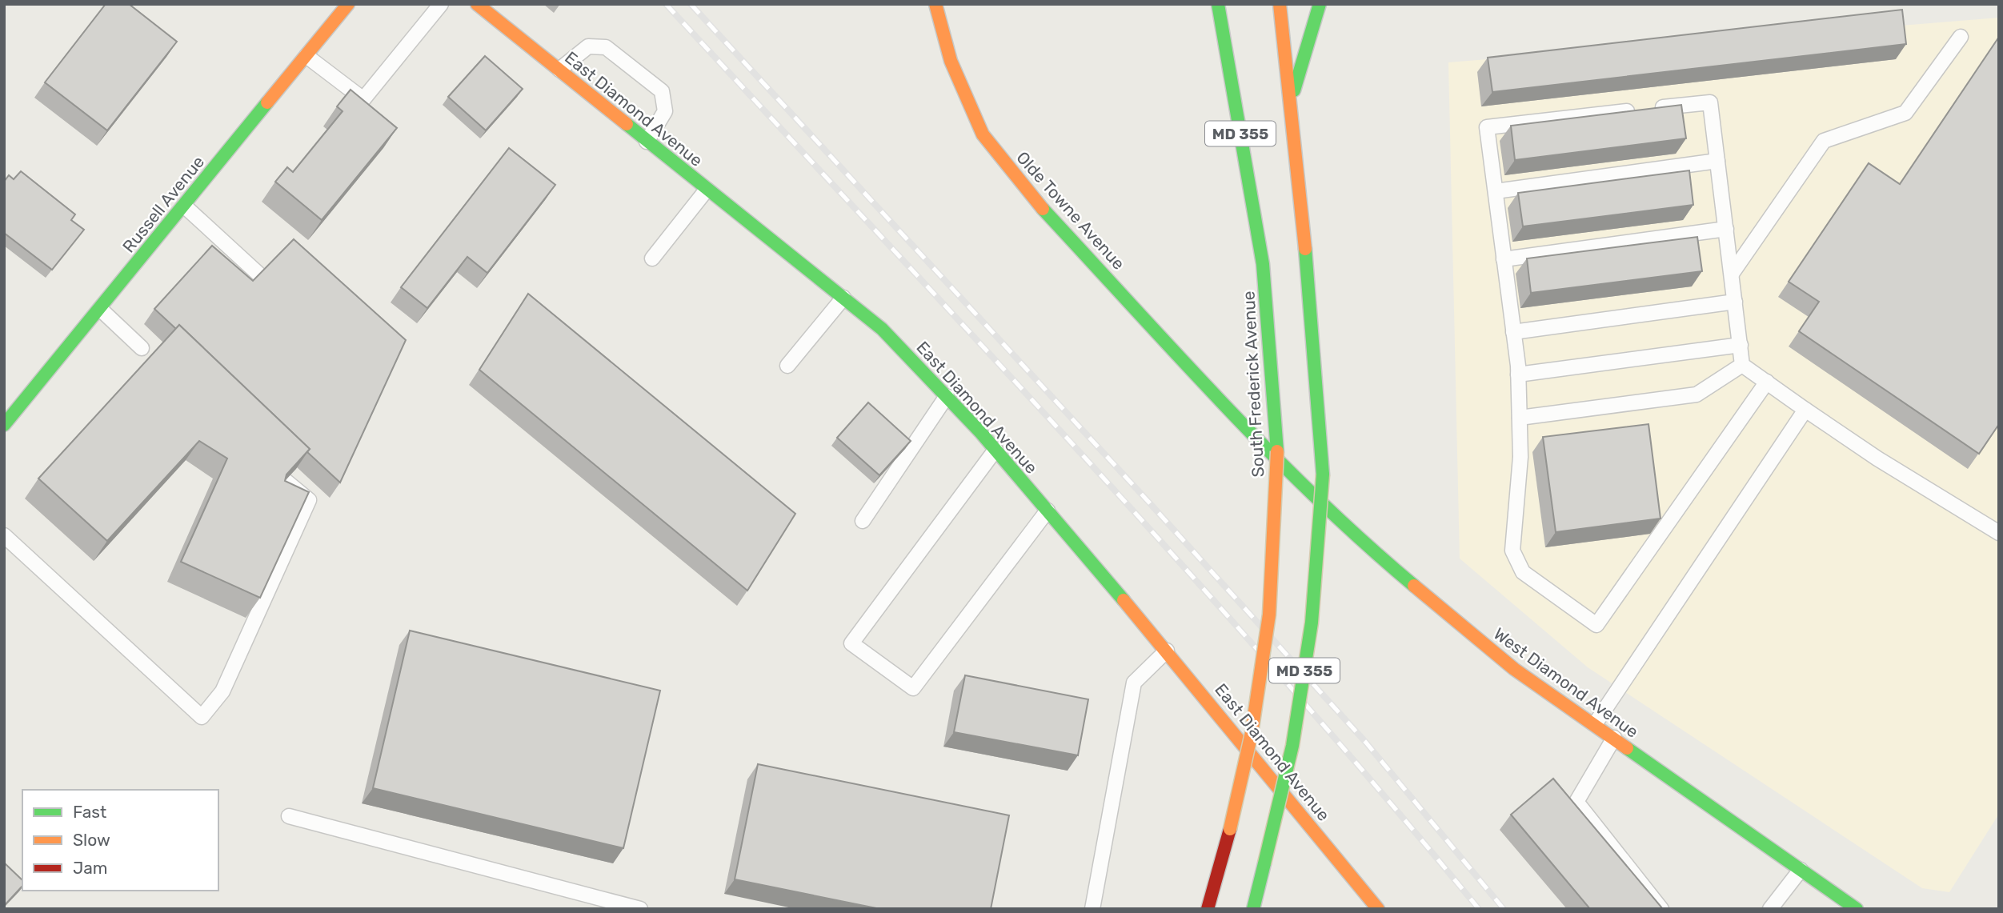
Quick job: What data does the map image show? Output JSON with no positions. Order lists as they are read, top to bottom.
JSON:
{
  "streets": {
    "main road": [
      "East Diamond Avenue",
      "MD 355",
      "Russell Avenue",
      "Olde Towne Avenue",
      "South Frederick Avenue",
      "West Diamond Avenue"
    ]
  },
  "crossings": [
    ["Olde Towne Avenue", "West Diamond Avenue"]
  ],
  "legend": ["Fast", "Slow", "Jam"]
}
